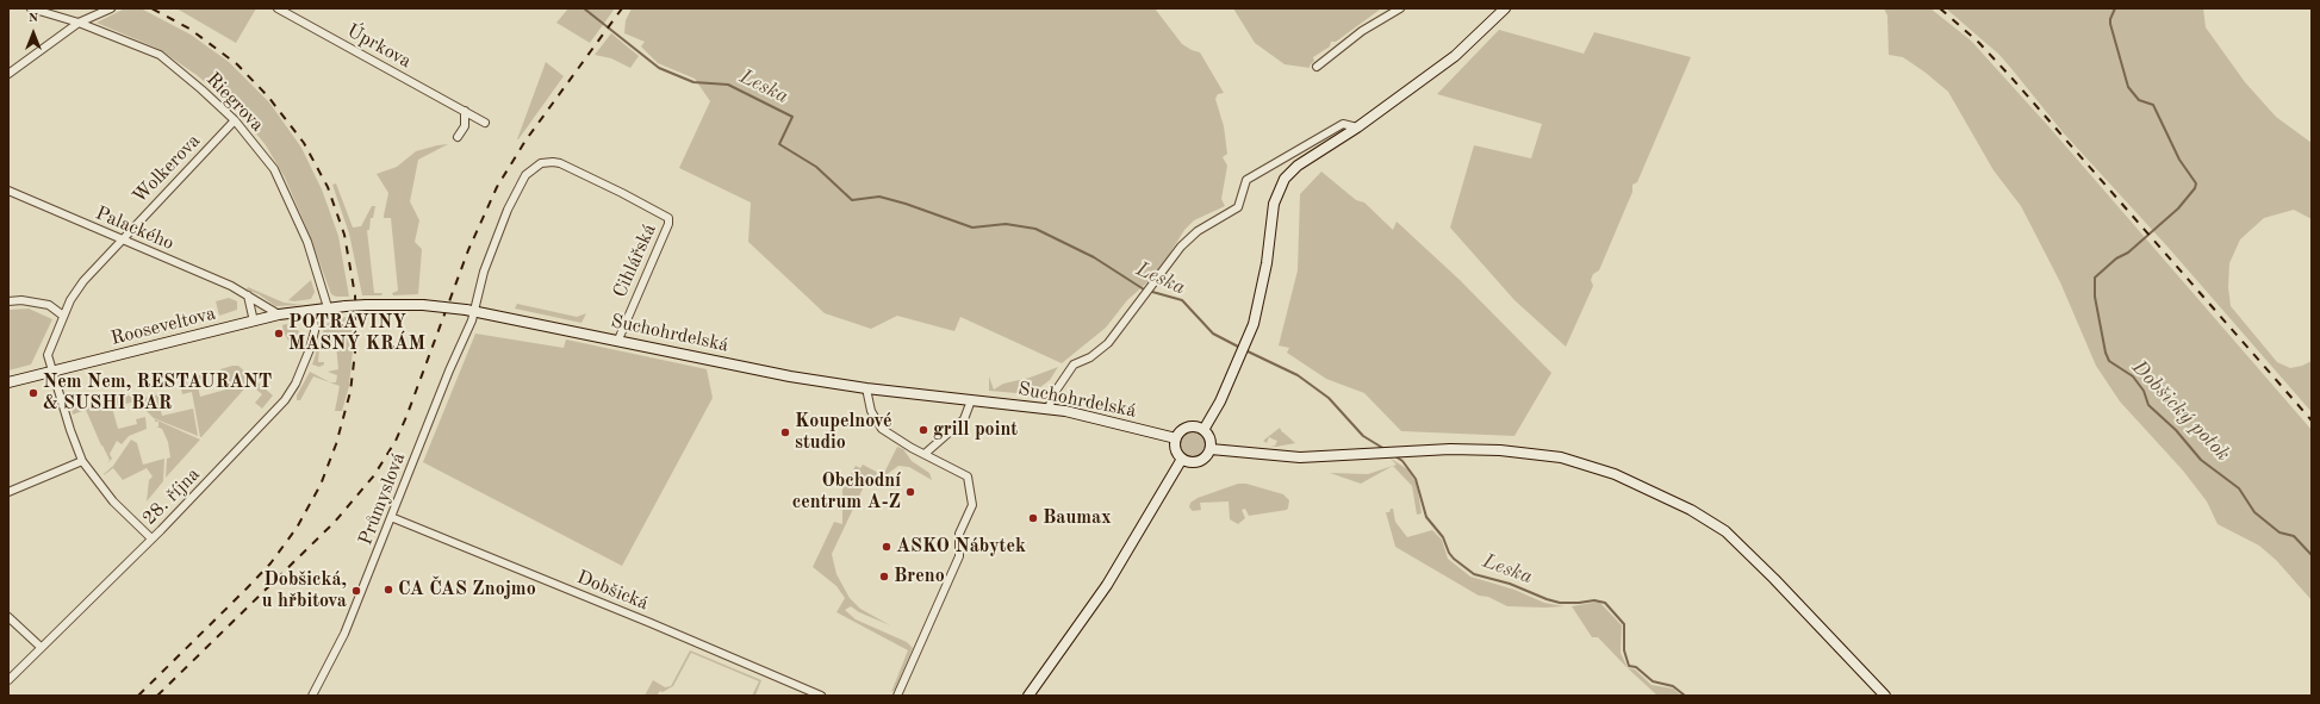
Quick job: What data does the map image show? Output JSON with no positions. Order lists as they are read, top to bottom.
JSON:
{
  "streets": {
    "main road": ["Rooseveltova", "Suchohrdelská"],
    "street": [
      "Úprkova",
      "Riegrova",
      "Wolkerova",
      "Palackého",
      "Cihlářská",
      "28. října",
      "Průmyslová",
      "Dobšická"
    ]
  },
  "crossings": [
    ["Riegrova", "Wolkerova"],
    ["Riegrova", "Rooseveltova"],
    ["Wolkerova", "Palackého"],
    ["Wolkerova", "Rooseveltova"],
    ["Wolkerova", "28. října"],
    ["Palackého", "Rooseveltova"],
    ["Cihlářská", "Suchohrdelská"],
    ["Cihlářská", "Průmyslová"],
    ["Rooseveltova", "Suchohrdelská"],
    ["Rooseveltova", "28. října"],
    ["Suchohrdelská", "Průmyslová"],
    ["Průmyslová", "Dobšická"]
  ],
  "water": ["Leska", "Dobšický potok"],
  "places": [
    "POTRAVINY MASNÝ KRÁM",
    "Nem Nem, RESTAURANT & SUSHI BAR",
    "grill point",
    "Koupelnové studio",
    "Obchodní centrum A-Z",
    "Baumax",
    "ASKO Nábytek",
    "Breno",
    "CA ČAS Znojmo",
    "Dobšická, u hřbitova"
  ],
  "north": "top"
}
